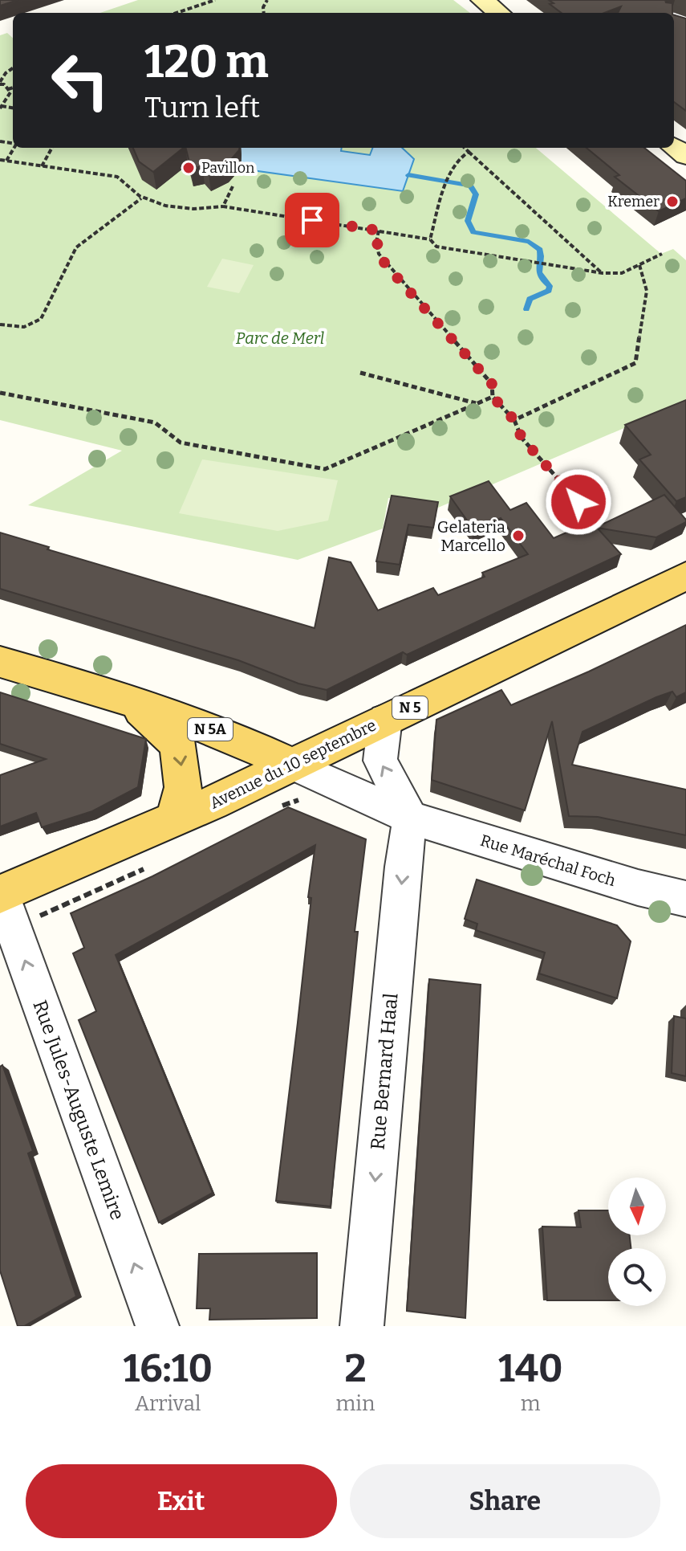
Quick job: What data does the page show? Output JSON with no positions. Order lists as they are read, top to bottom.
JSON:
{
  "streets": {
    "main road": ["N 5", "N 5A", "Avenue du 10 septembre"],
    "street": ["Rue Maréchal Foch", "Rue Bernard Haal", "Rue Jules-Auguste Lemire"]
  },
  "crossings": [
    ["N 5A", "Avenue du 10 septembre"],
    ["N 5A", "Rue Maréchal Foch"],
    ["Avenue du 10 septembre", "Rue Maréchal Foch"],
    ["Avenue du 10 septembre", "Rue Jules-Auguste Lemire"],
    ["Rue Maréchal Foch", "Rue Bernard Haal"]
  ],
  "one_way": ["Rue Bernard Haal", "Rue Jules-Auguste Lemire"],
  "parks": ["Parc de Merl"],
  "places": ["Pavillon", "Kremer", "Gelateria Marcello"],
  "north": "bottom",
  "page": {
    "turn": ["120 m", "Turn left"],
    "eta": [
      "16:10",
      "Arrival",
      "2",
      "min",
      "140",
      "m"
    ],
    "buttons": ["Exit", "Share"]
  }
}
